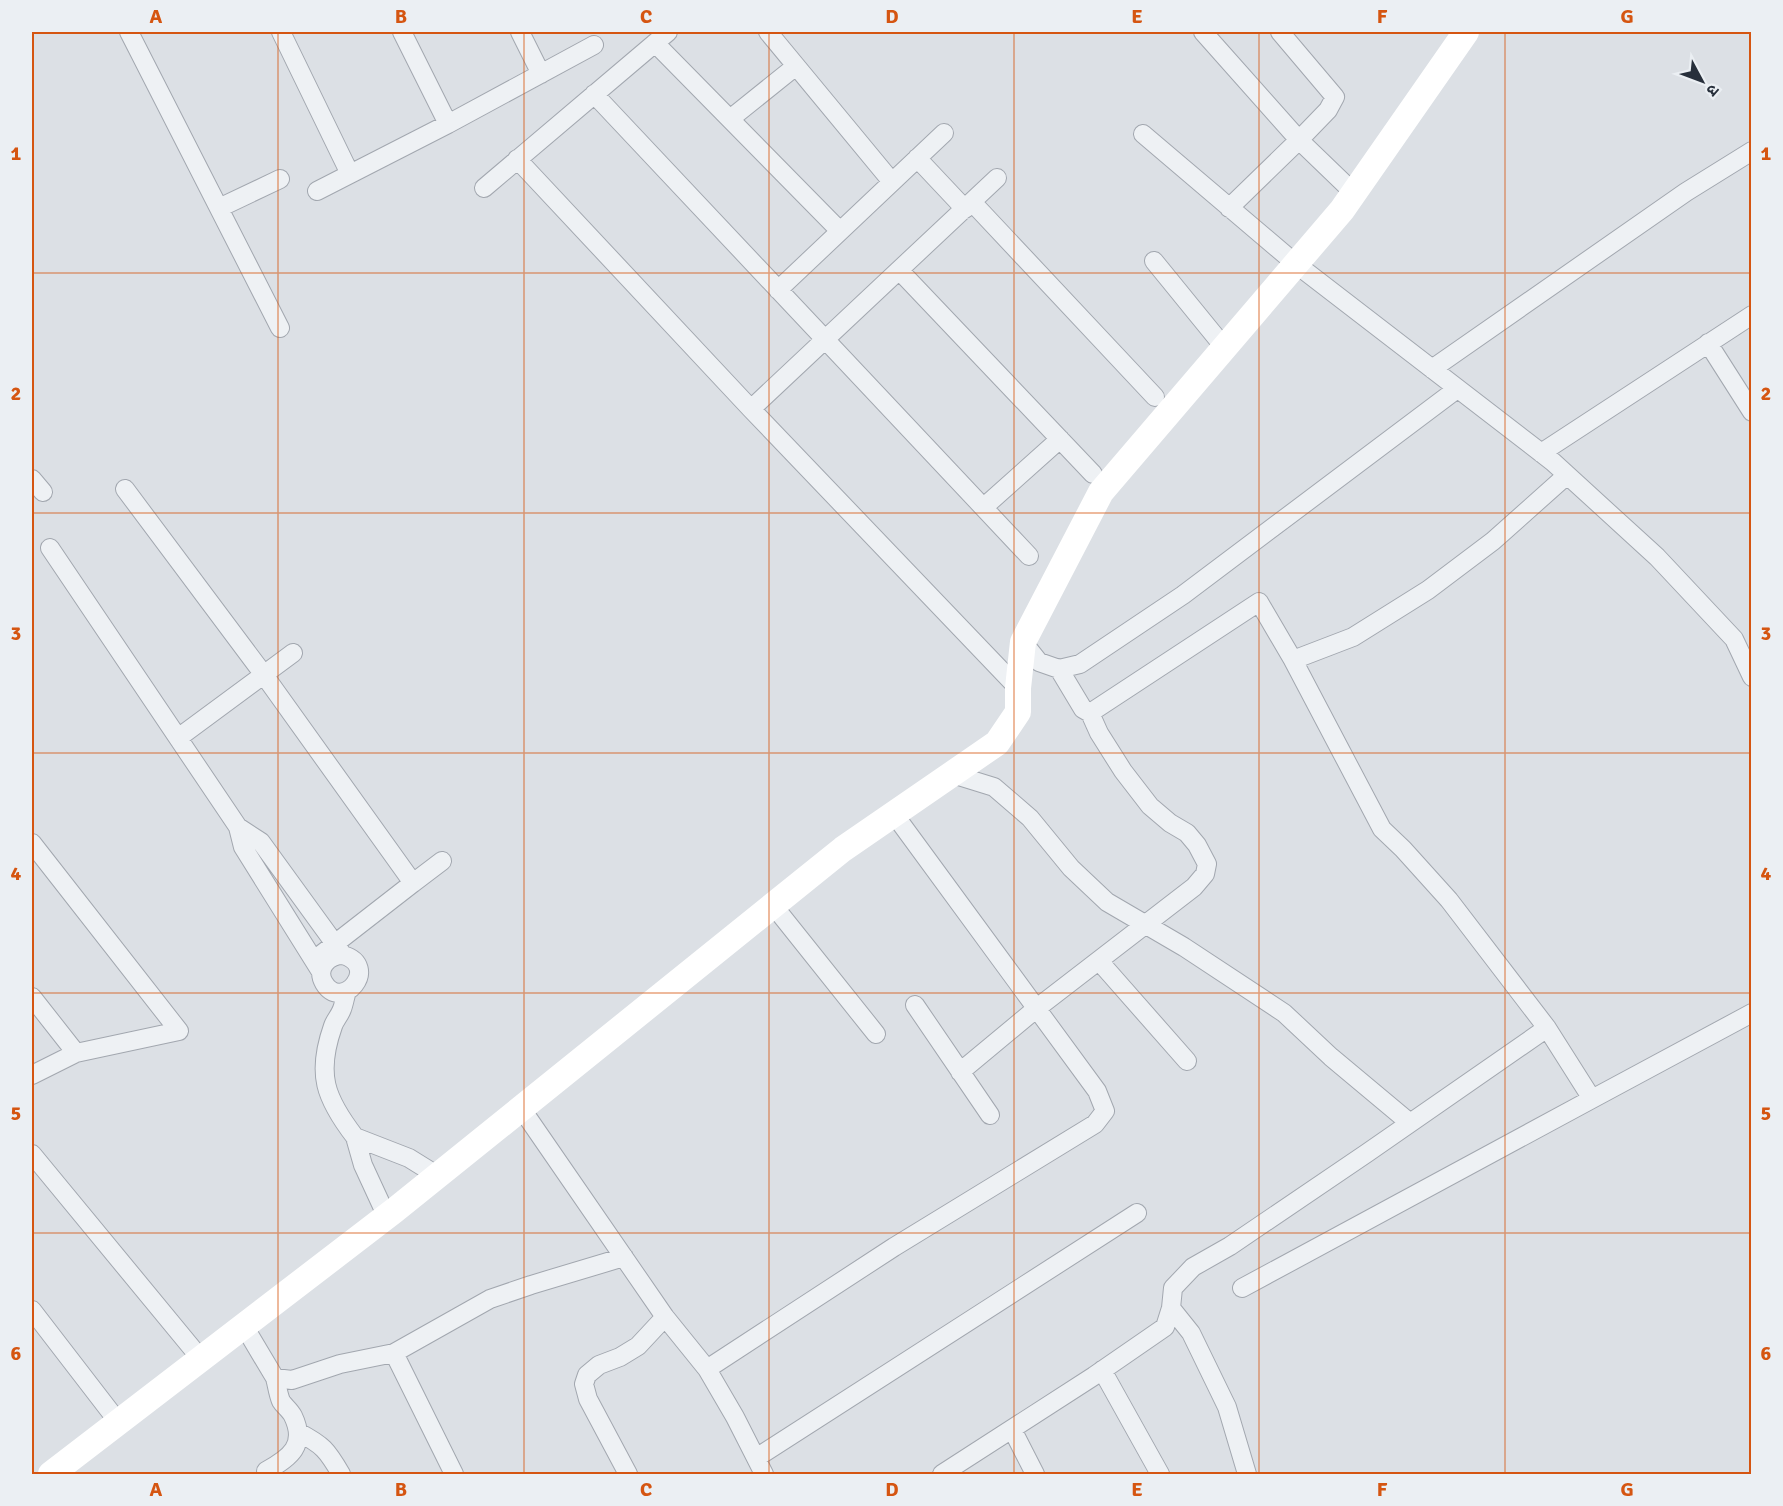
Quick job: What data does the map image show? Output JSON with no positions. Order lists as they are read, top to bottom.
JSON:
{
  "north": "bottom right",
  "grid": {
    "columns": [
      "A",
      "B",
      "C",
      "D",
      "E",
      "F",
      "G"
    ],
    "rows": [
      "1",
      "2",
      "3",
      "4",
      "5",
      "6"
    ]
  }
}
